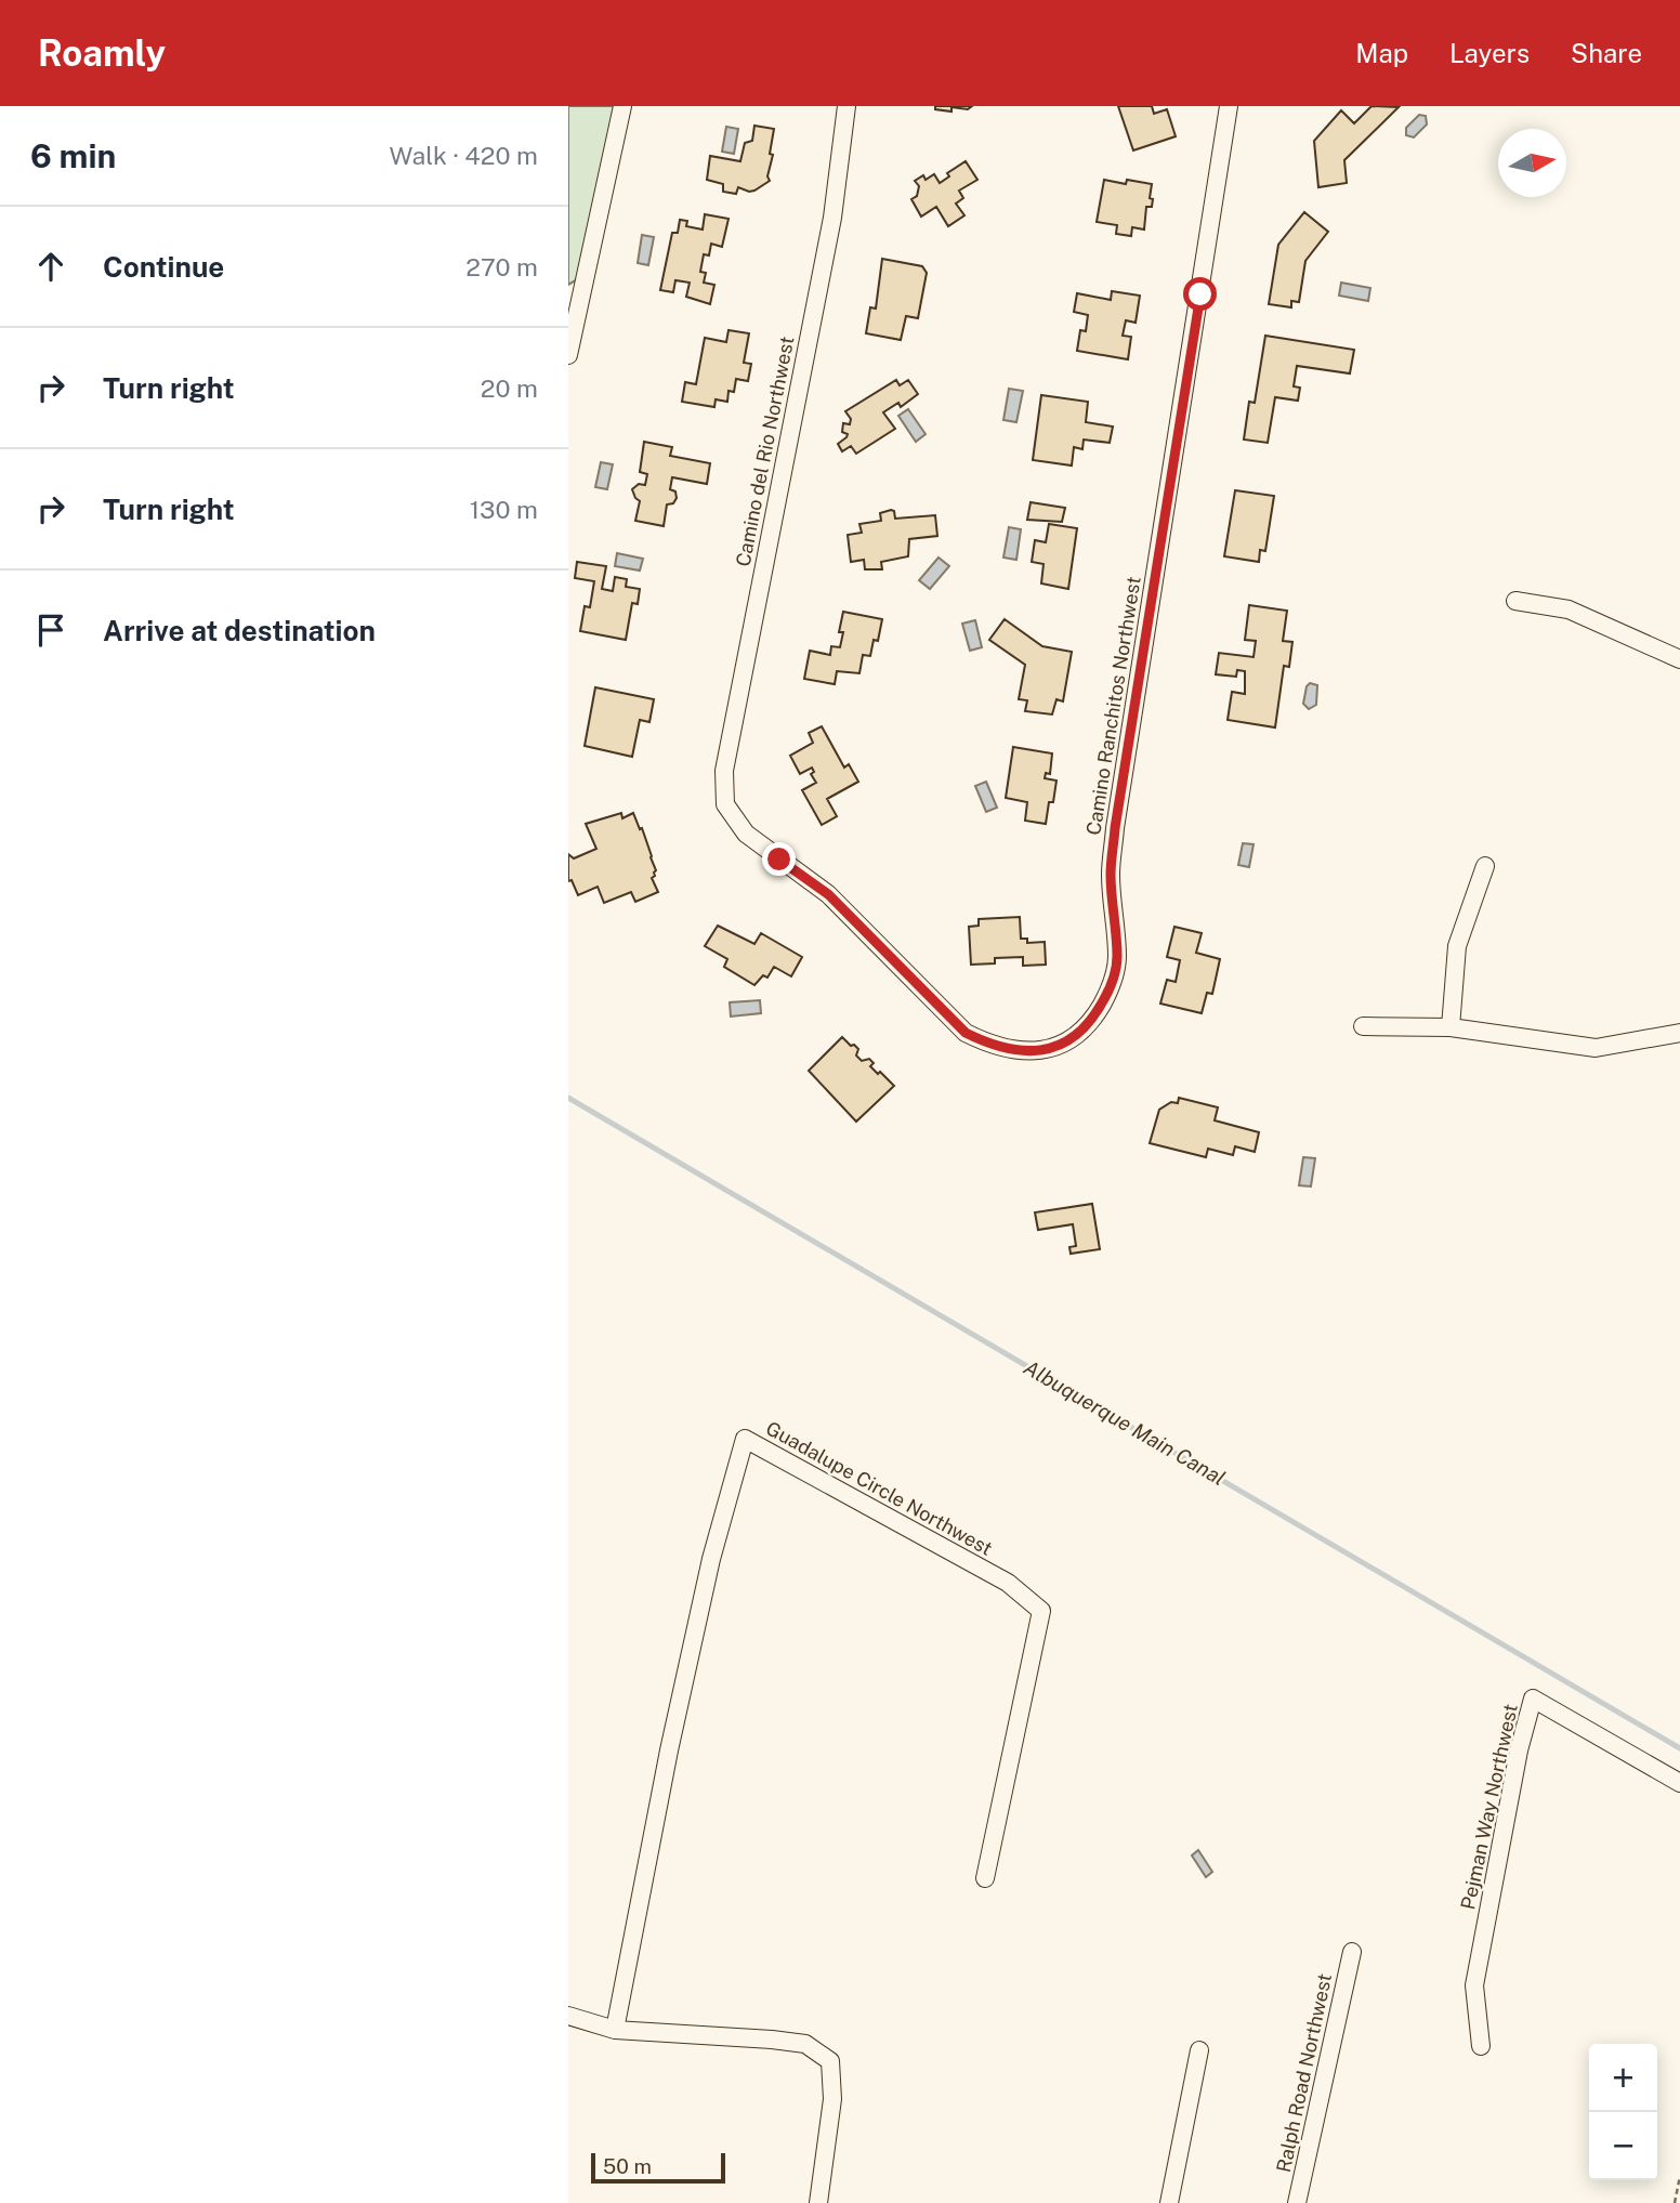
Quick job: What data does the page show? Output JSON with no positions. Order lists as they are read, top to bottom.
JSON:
{
  "streets": {
    "street": [
      "Camino del Rio Northwest",
      "Camino Ranchitos Northwest",
      "Guadalupe Circle Northwest",
      "Pejman Way Northwest",
      "Ralph Road Northwest"
    ]
  },
  "crossings": [
    ["Camino del Rio Northwest", "Camino Ranchitos Northwest"]
  ],
  "water": ["Albuquerque Main Canal"],
  "scale_bar": "50 m",
  "north": "right",
  "page": {
    "header": "Roamly",
    "nav": ["Map", "Layers", "Share"],
    "heading": ["6 min", "Walk · 420 m"],
    "list": [
      ["Continue", "270 m"],
      ["Turn right", "20 m"],
      ["Turn right", "130 m"],
      "Arrive at destination"
    ],
    "map_buttons": ["+", "−"],
    "scale": "50 m"
  }
}
